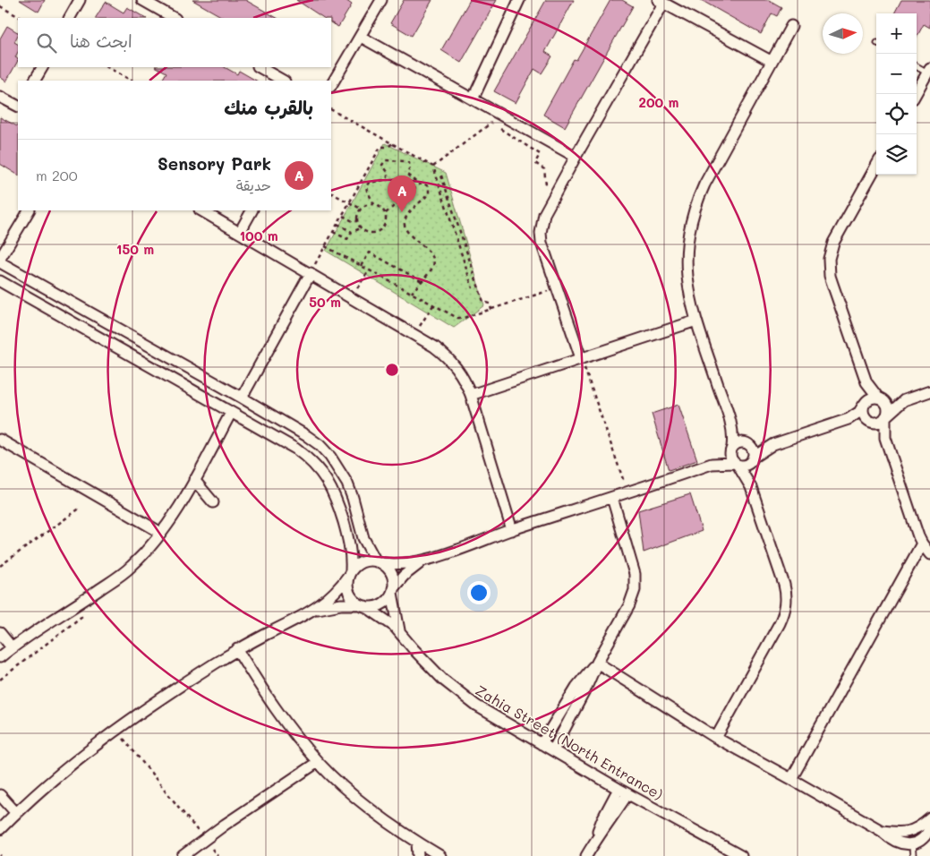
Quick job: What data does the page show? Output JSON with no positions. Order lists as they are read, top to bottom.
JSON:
{
  "streets": {
    "street": ["Zahia Street (North Entrance)"]
  },
  "north": "right",
  "page": {
    "map_buttons": ["+", "−"],
    "search": "ابحث هنا",
    "heading": "بالقرب منك",
    "list": [
      {
        "mark": "A",
        "name": "Sensory Park",
        "note": "حديقة",
        "value": "200 m"
      }
    ],
    "pins": "A"
  },
  "rings": [
    "200 m",
    "100 m",
    "150 m",
    "50 m"
  ]
}
